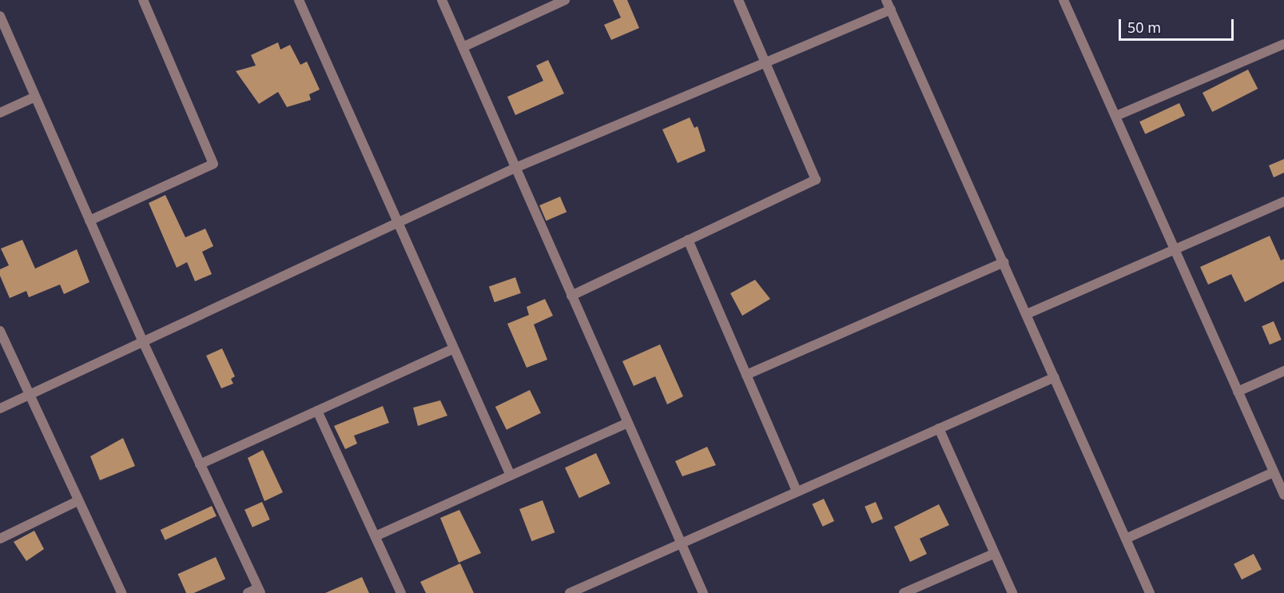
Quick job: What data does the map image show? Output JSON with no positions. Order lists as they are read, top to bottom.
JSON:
{
  "scale_bar": "50 m"
}
